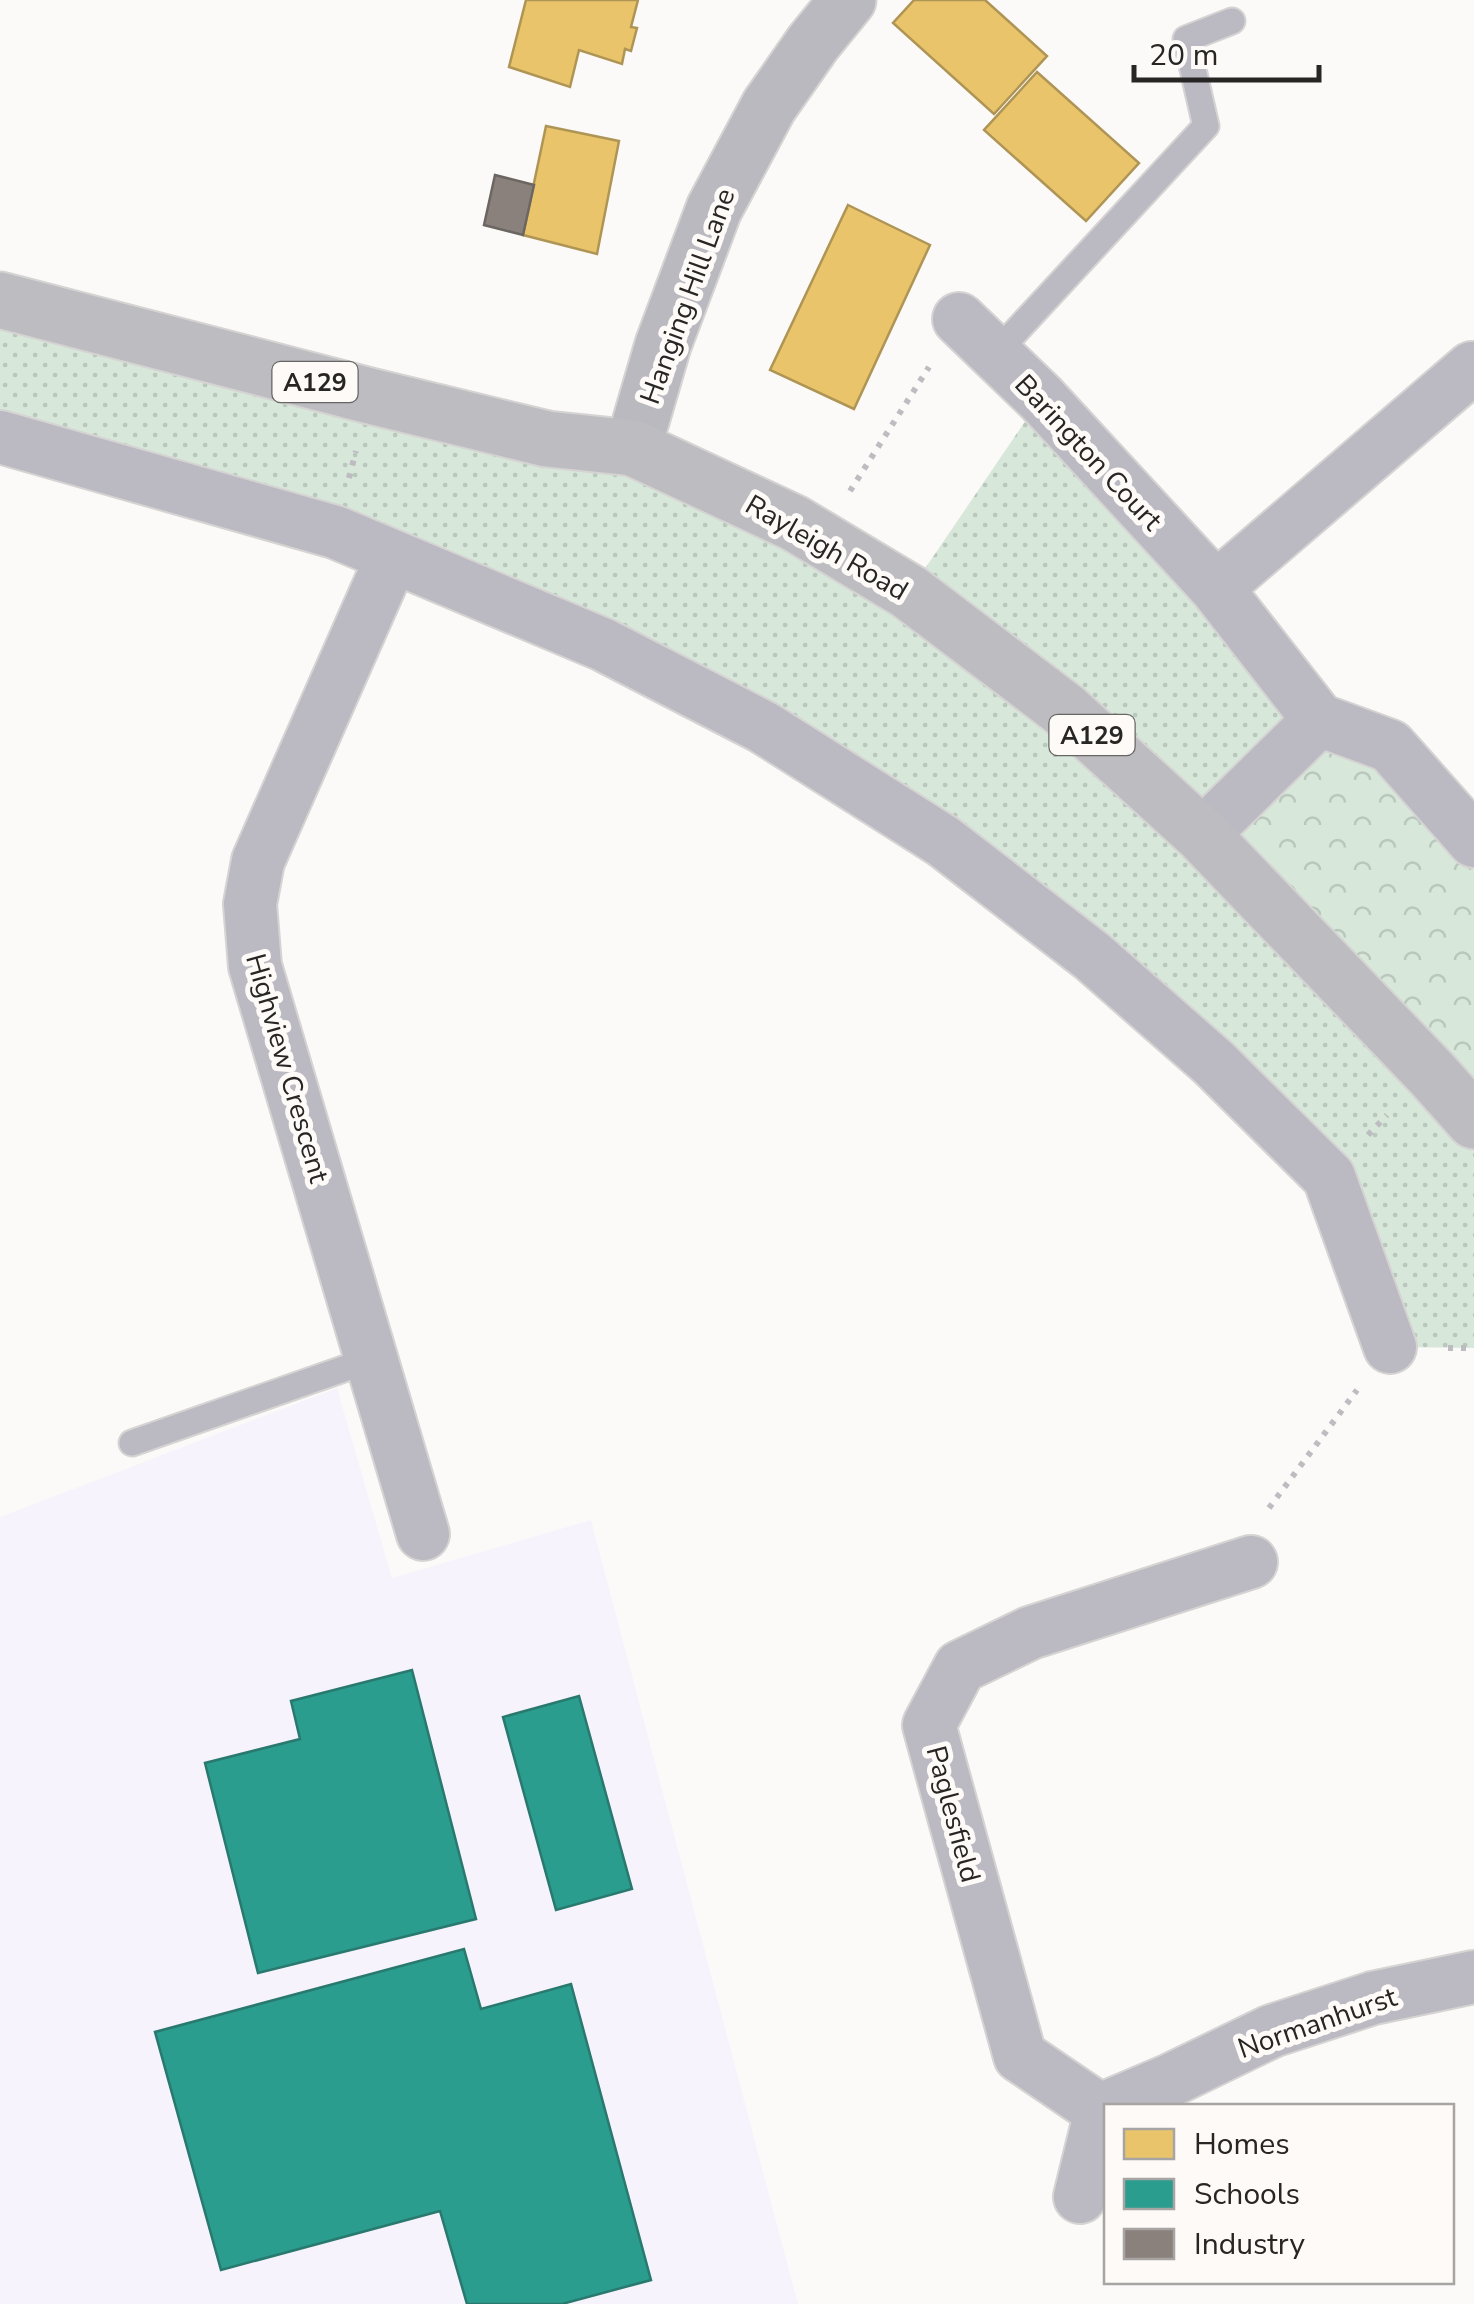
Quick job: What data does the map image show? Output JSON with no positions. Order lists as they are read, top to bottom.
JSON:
{
  "streets": {
    "main road": ["A129", "Rayleigh Road"],
    "street": [
      "Hanging Hill Lane",
      "Barington Court",
      "Highview Crescent",
      "Paglesfield",
      "Normanhurst"
    ]
  },
  "crossings": [
    ["Hanging Hill Lane", "Rayleigh Road"]
  ],
  "legend": ["Homes", "Schools", "Industry"],
  "scale_bar": "20 m"
}
